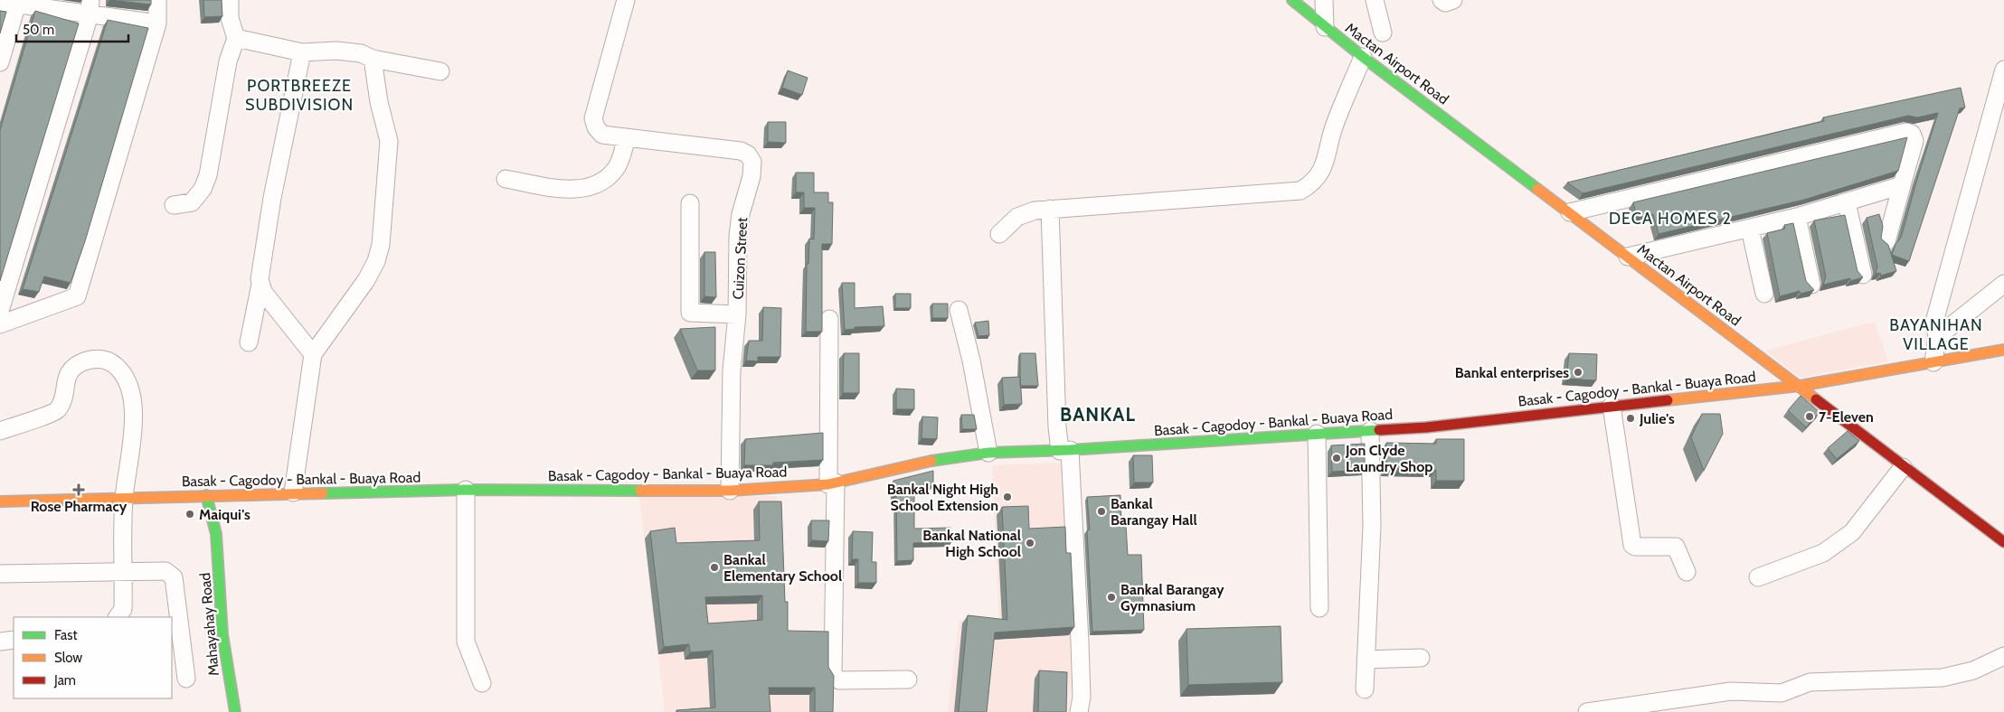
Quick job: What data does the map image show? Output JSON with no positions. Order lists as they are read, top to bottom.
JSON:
{
  "streets": {
    "street": [
      "Mactan Airport Road",
      "Cuizon Street",
      "Basak - Cagodoy - Bankal - Buaya Road",
      "Mahayahay Road"
    ]
  },
  "crossings": [
    ["Mactan Airport Road", "Basak - Cagodoy - Bankal - Buaya Road"],
    ["Cuizon Street", "Basak - Cagodoy - Bankal - Buaya Road"],
    ["Basak - Cagodoy - Bankal - Buaya Road", "Mahayahay Road"]
  ],
  "districts": [
    "PORTBREEZE SUBDIVISION",
    "DECA HOMES 2",
    "BAYANIHAN VILLAGE",
    "BANKAL"
  ],
  "places": {
    "other": [
      "Bankal enterprises",
      "7-Eleven",
      "Julie's",
      "Jon Clyde Laundry Shop",
      "Bankal Night High School Extension",
      "Bankal Barangay Hall",
      "Maiqui's",
      "Bankal National High School",
      "Bankal Elementary School",
      "Bankal Barangay Gymnasium"
    ],
    "health": ["Rose Pharmacy"]
  },
  "legend": ["Fast", "Slow", "Jam"],
  "scale_bar": "50 m"
}
